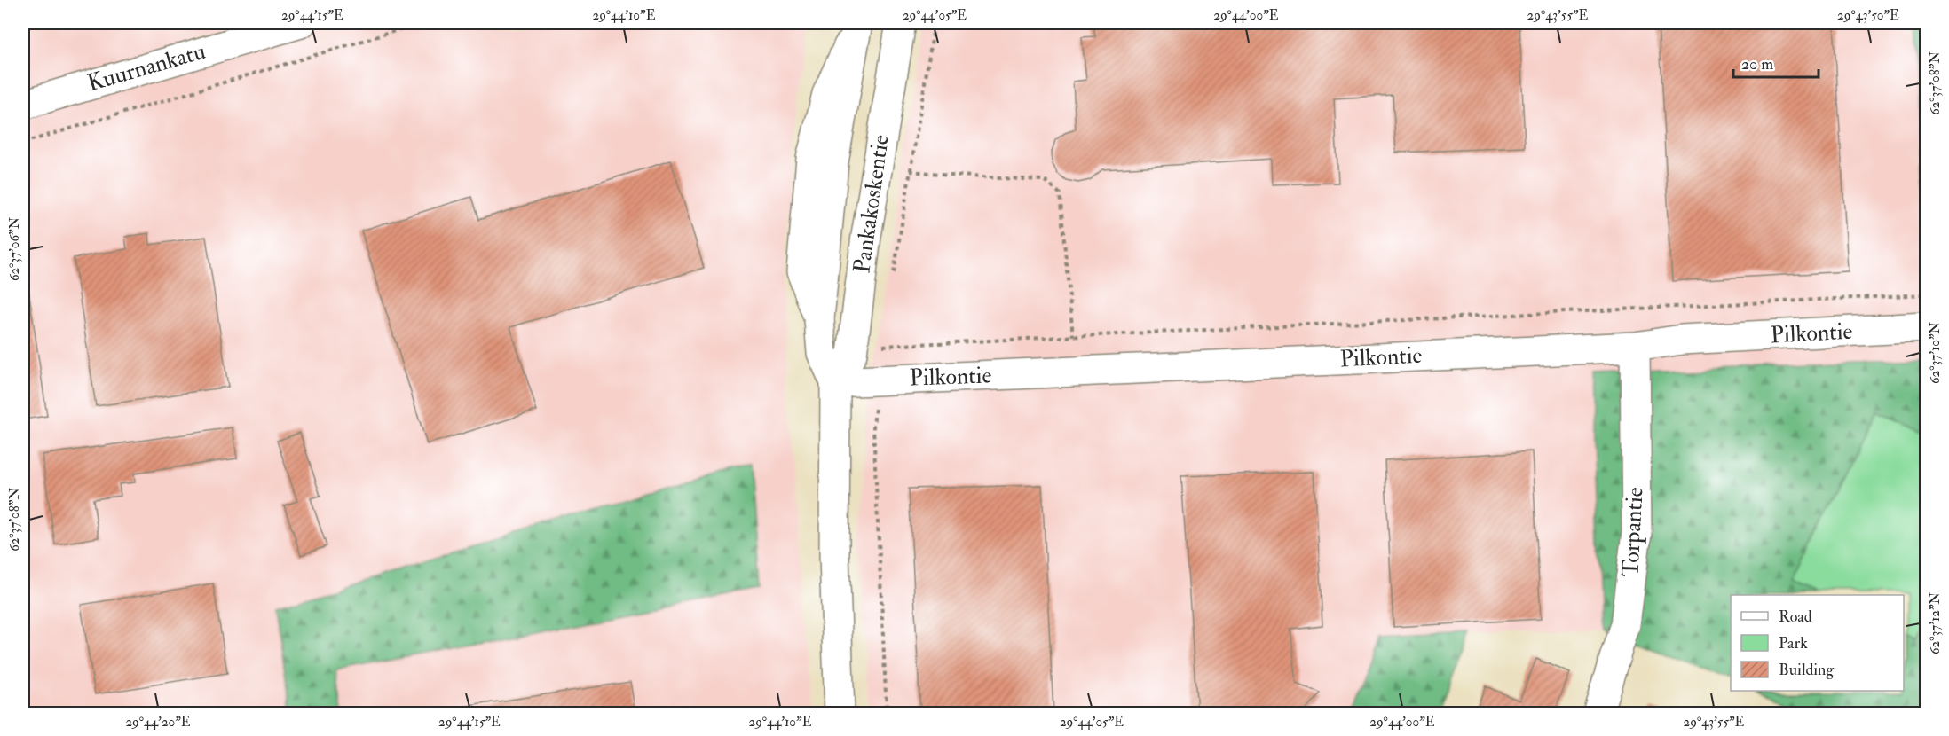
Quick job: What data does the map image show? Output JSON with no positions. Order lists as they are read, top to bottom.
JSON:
{
  "streets": {
    "street": [
      "Kuurnankatu",
      "Pankakoskentie",
      "Pilkontie",
      "Torpantie"
    ]
  },
  "crossings": [
    ["Pankakoskentie", "Pilkontie"],
    ["Pilkontie", "Torpantie"]
  ],
  "legend": ["Road", "Park", "Building"],
  "scale_bar": "20 m",
  "coordinates": [
    "29°44'15\"E",
    "29°44'10\"E",
    "29°44'05\"E",
    "29°44'00\"E",
    "29°43'55\"E",
    "29°43'50\"E",
    "62°37'08\"N",
    "62°37'06\"N",
    "62°37'10\"N",
    "62°37'12\"N",
    "29°44'20\"E"
  ]
}
